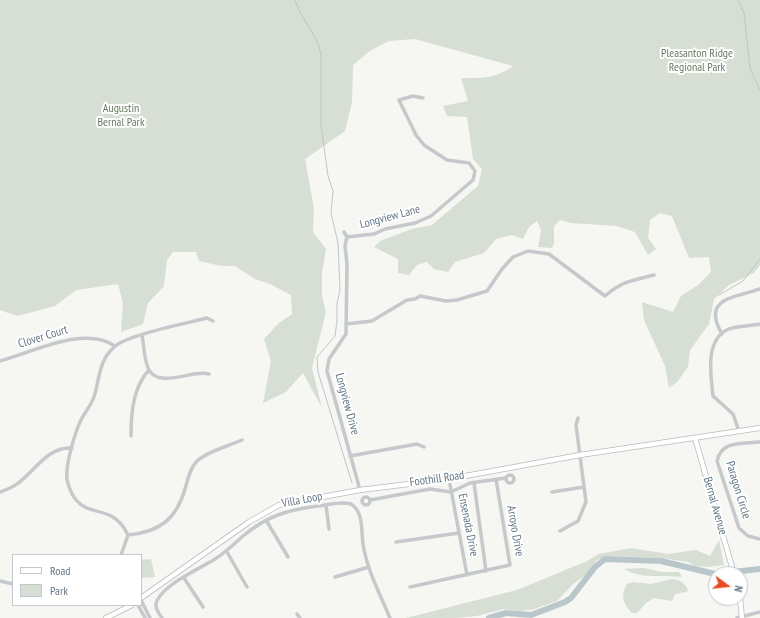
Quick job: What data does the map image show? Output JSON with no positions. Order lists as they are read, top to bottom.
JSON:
{
  "streets": {
    "main road": ["Foothill Road", "Bernal Avenue"],
    "street": [
      "Longview Lane",
      "Clover Court",
      "Longview Drive",
      "Paragon Circle",
      "Villa Loop",
      "Ensenada Drive",
      "Arroyo Drive"
    ]
  },
  "crossings": [
    ["Longview Lane", "Longview Drive"],
    ["Longview Drive", "Foothill Road"],
    ["Foothill Road", "Bernal Avenue"],
    ["Foothill Road", "Ensenada Drive"],
    ["Ensenada Drive", "Arroyo Drive"]
  ],
  "parks": ["Pleasanton Ridge Regional Park", "Augustin Bernal Park"],
  "legend": ["Road", "Park"],
  "north": "right"
}
